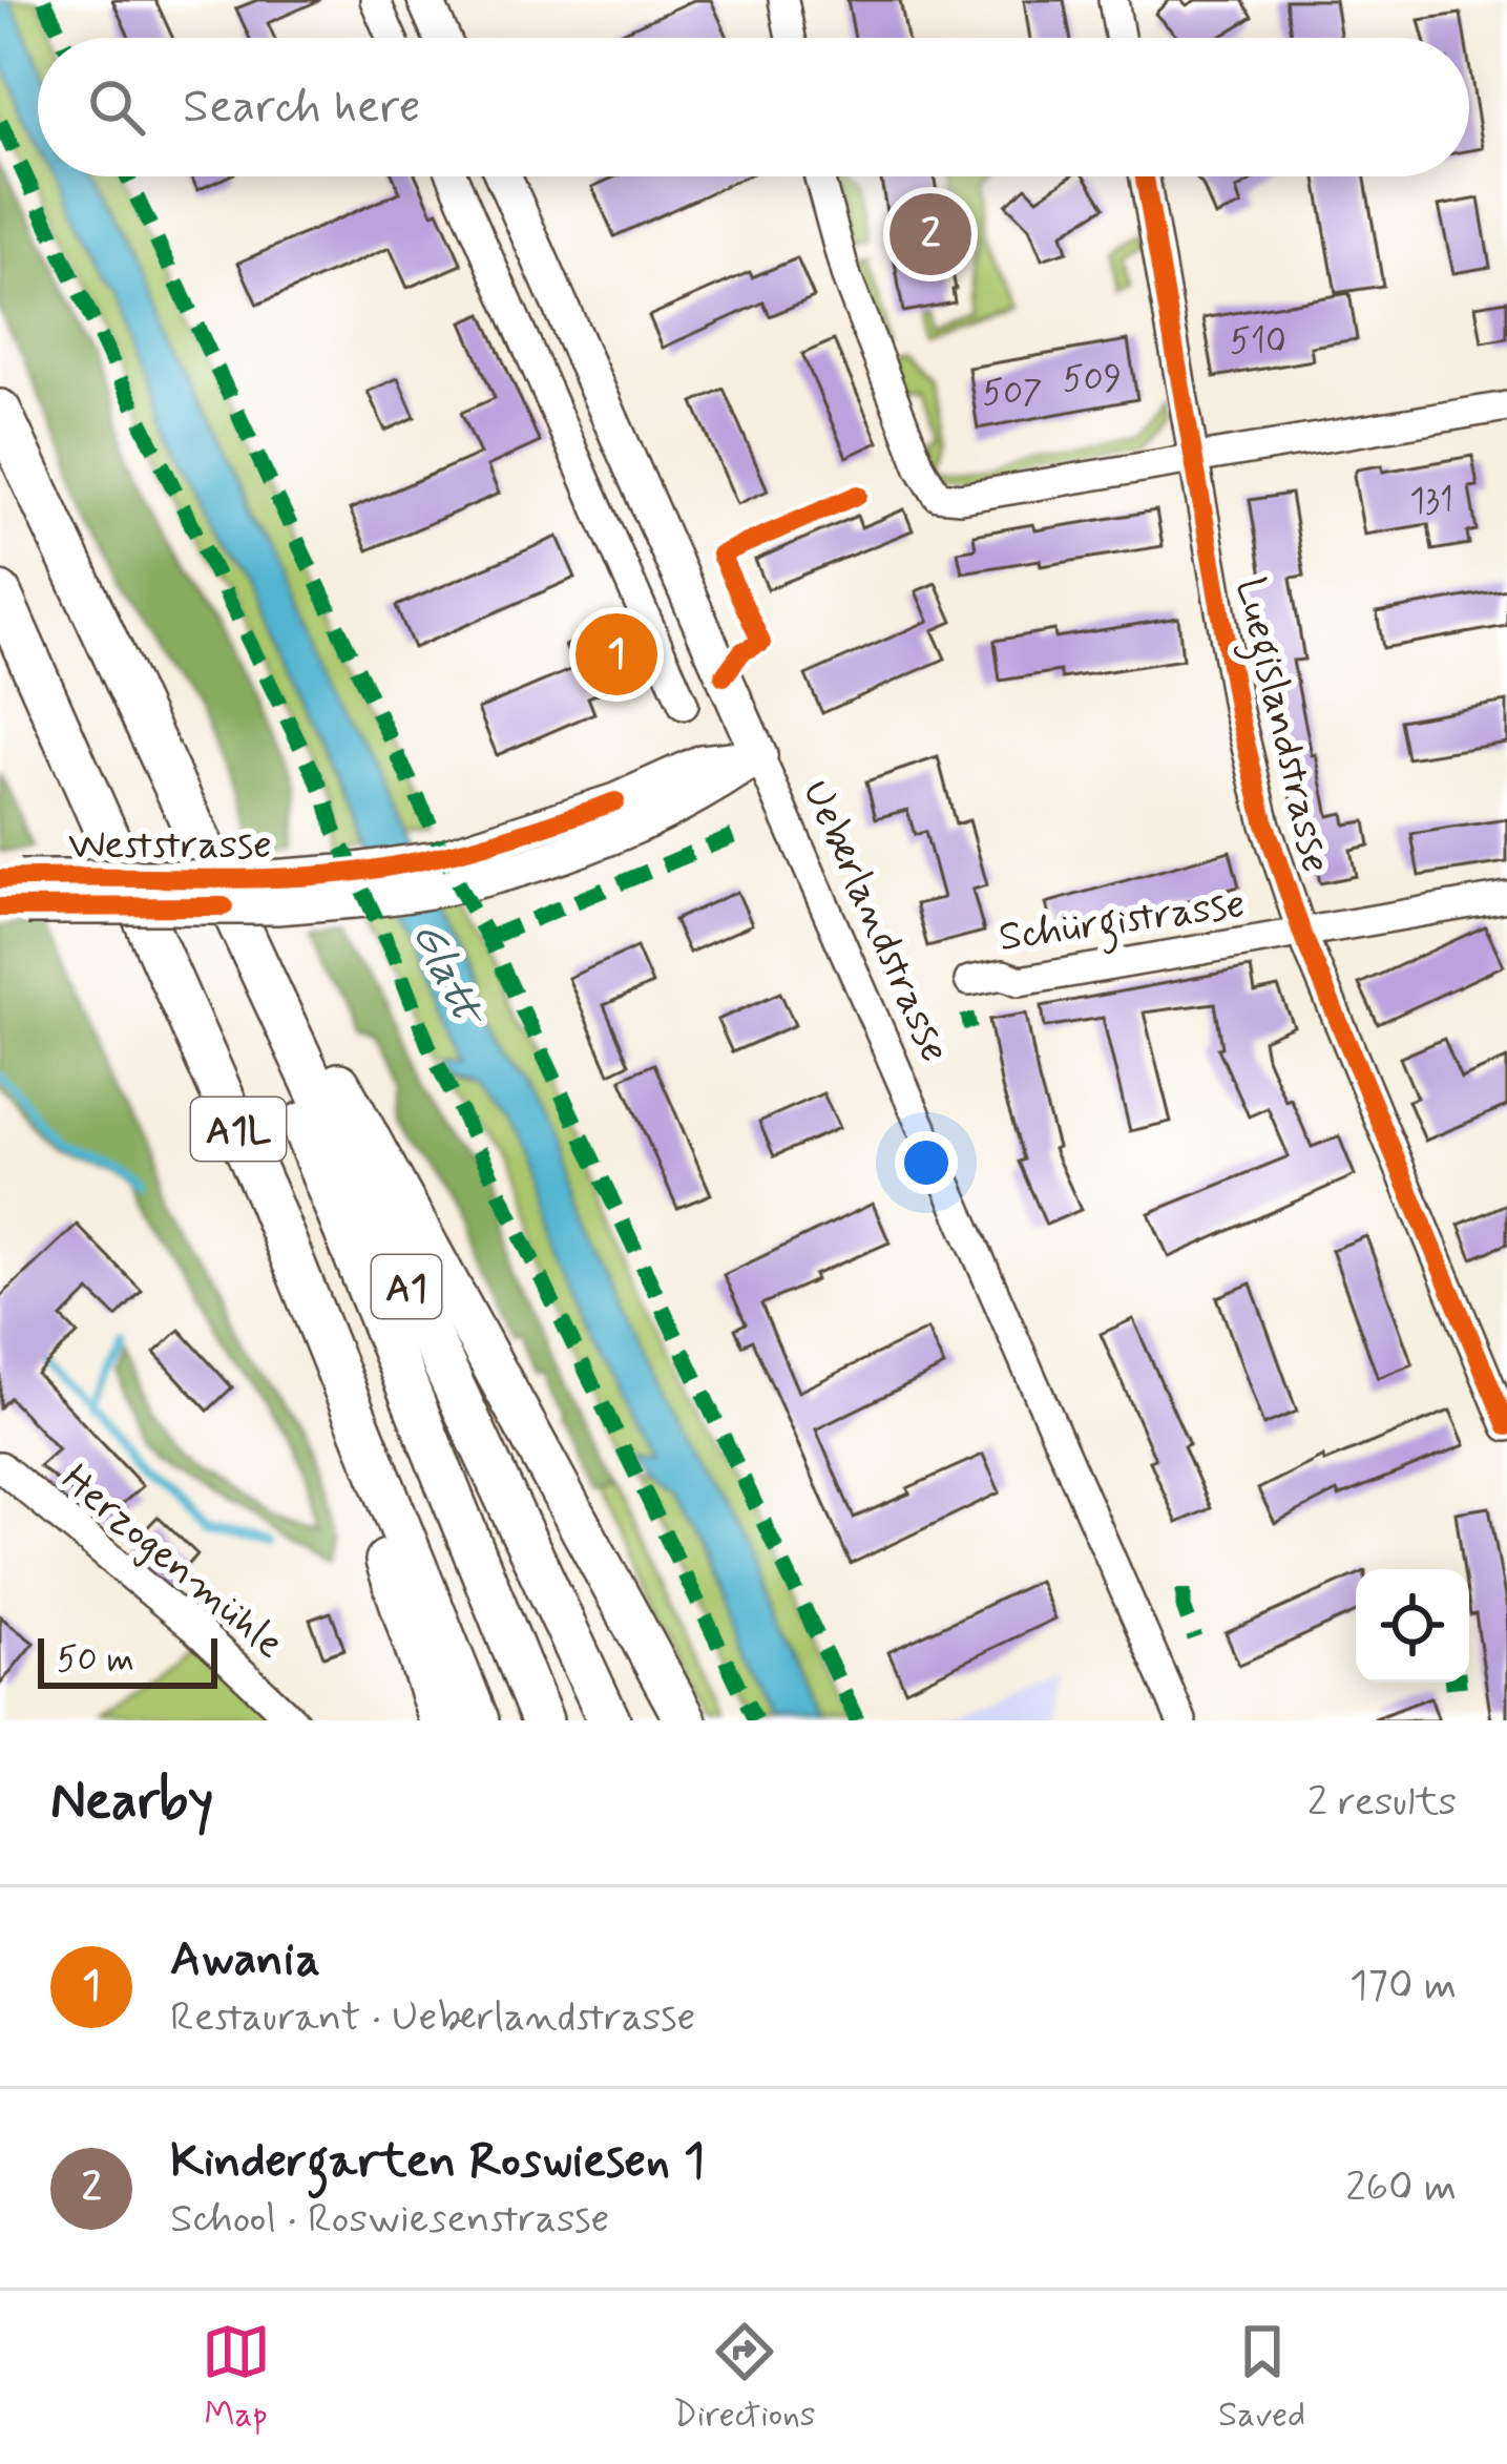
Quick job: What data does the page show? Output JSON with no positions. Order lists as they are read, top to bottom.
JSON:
{
  "streets": {
    "highway": ["A1L", "A1"],
    "main road": ["Weststrasse", "Ueberlandstrasse"],
    "street": ["Luegislandstrasse", "Schürgistrasse", "Herzogenmühle"]
  },
  "crossings": [
    ["Luegislandstrasse", "Schürgistrasse"],
    ["A1L", "A1"]
  ],
  "water": ["Glatt"],
  "house_numbers": [
    "510",
    "509",
    "507",
    "131"
  ],
  "scale_bar": "50 m",
  "page": {
    "search": "Search here",
    "pins": ["2", "1"],
    "scale": "50 m",
    "heading": ["Nearby", "2 results"],
    "list": [
      {
        "mark": "1",
        "name": "Awania",
        "note": "Restaurant · Ueberlandstrasse",
        "value": "170 m"
      },
      {
        "mark": "2",
        "name": "Kindergarten Roswiesen 1",
        "note": "School · Roswiesenstrasse",
        "value": "260 m"
      }
    ],
    "nav": ["Map", "Directions", "Saved"]
  }
}
